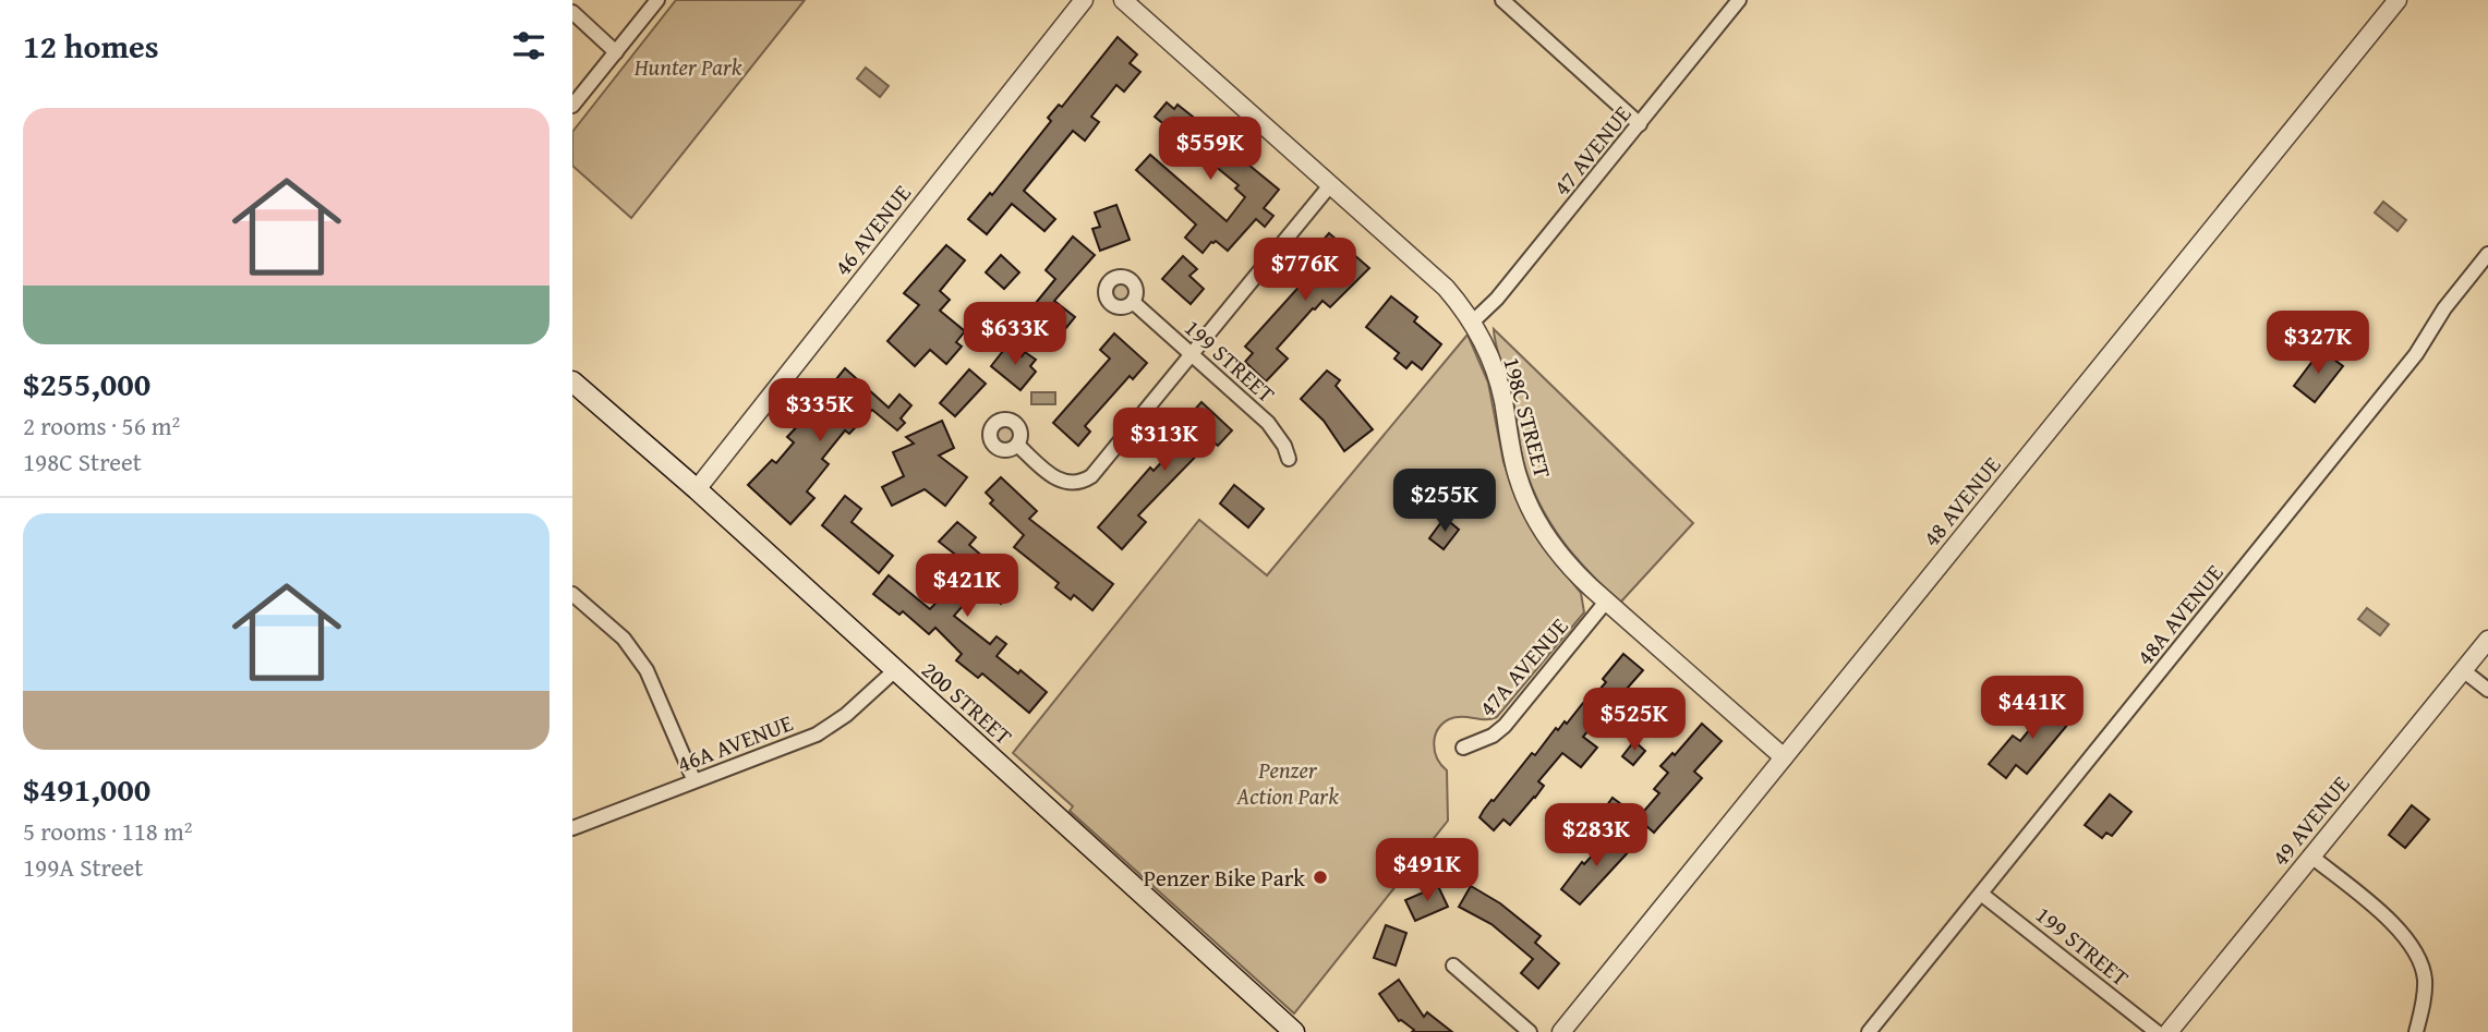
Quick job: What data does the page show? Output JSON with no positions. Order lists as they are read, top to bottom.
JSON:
{
  "streets": {
    "main road": ["200 STREET"],
    "street": [
      "47 AVENUE",
      "46 AVENUE",
      "199 STREET",
      "198C STREET",
      "48 AVENUE",
      "48A AVENUE",
      "47A AVENUE",
      "46A AVENUE",
      "49 AVENUE"
    ]
  },
  "crossings": [
    ["47 AVENUE", "198C STREET"],
    ["46 AVENUE", "200 STREET"],
    ["199 STREET", "48A AVENUE"],
    ["198C STREET", "48 AVENUE"],
    ["198C STREET", "47A AVENUE"],
    ["200 STREET", "46A AVENUE"]
  ],
  "parks": ["Hunter Park", "Penzer Action Park"],
  "places": ["Penzer Bike Park"],
  "page": {
    "heading": "12 homes",
    "list": [
      {
        "name": "$255,000",
        "note": "2 rooms · 56 m² · 198C Street"
      },
      {
        "name": "$491,000",
        "note": "5 rooms · 118 m² · 199A Street"
      }
    ],
    "price": [
      "$559K",
      "$776K",
      "$633K",
      "$327K",
      "$335K",
      "$313K",
      "$255K",
      "$421K",
      "$441K",
      "$525K",
      "$283K",
      "$491K"
    ]
  }
}
